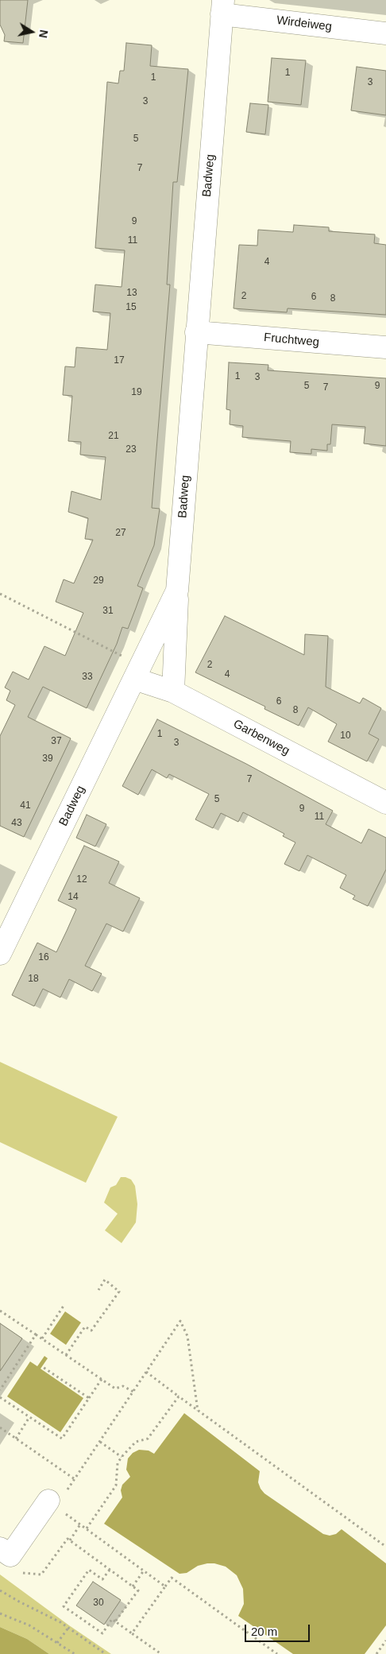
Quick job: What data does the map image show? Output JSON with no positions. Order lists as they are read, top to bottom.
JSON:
{
  "streets": {
    "street": [
      "Wirdeiweg",
      "Badweg",
      "Fruchtweg",
      "Garbenweg"
    ]
  },
  "crossings": [
    ["Wirdeiweg", "Badweg"],
    ["Badweg", "Fruchtweg"],
    ["Badweg", "Garbenweg"]
  ],
  "house_numbers": [
    "1",
    "1",
    "3",
    "3",
    "5",
    "7",
    "9",
    "11",
    "4",
    "13",
    "2",
    "6",
    "8",
    "15",
    "17",
    "1",
    "3",
    "5",
    "9",
    "7",
    "19",
    "21",
    "23",
    "27",
    "29",
    "31",
    "2",
    "4",
    "33",
    "6",
    "8",
    "1",
    "10",
    "37",
    "3",
    "39",
    "7",
    "5",
    "41",
    "9",
    "11",
    "43",
    "12",
    "14",
    "16",
    "18",
    "30"
  ],
  "scale_bar": "20 m",
  "north": "right"
}
